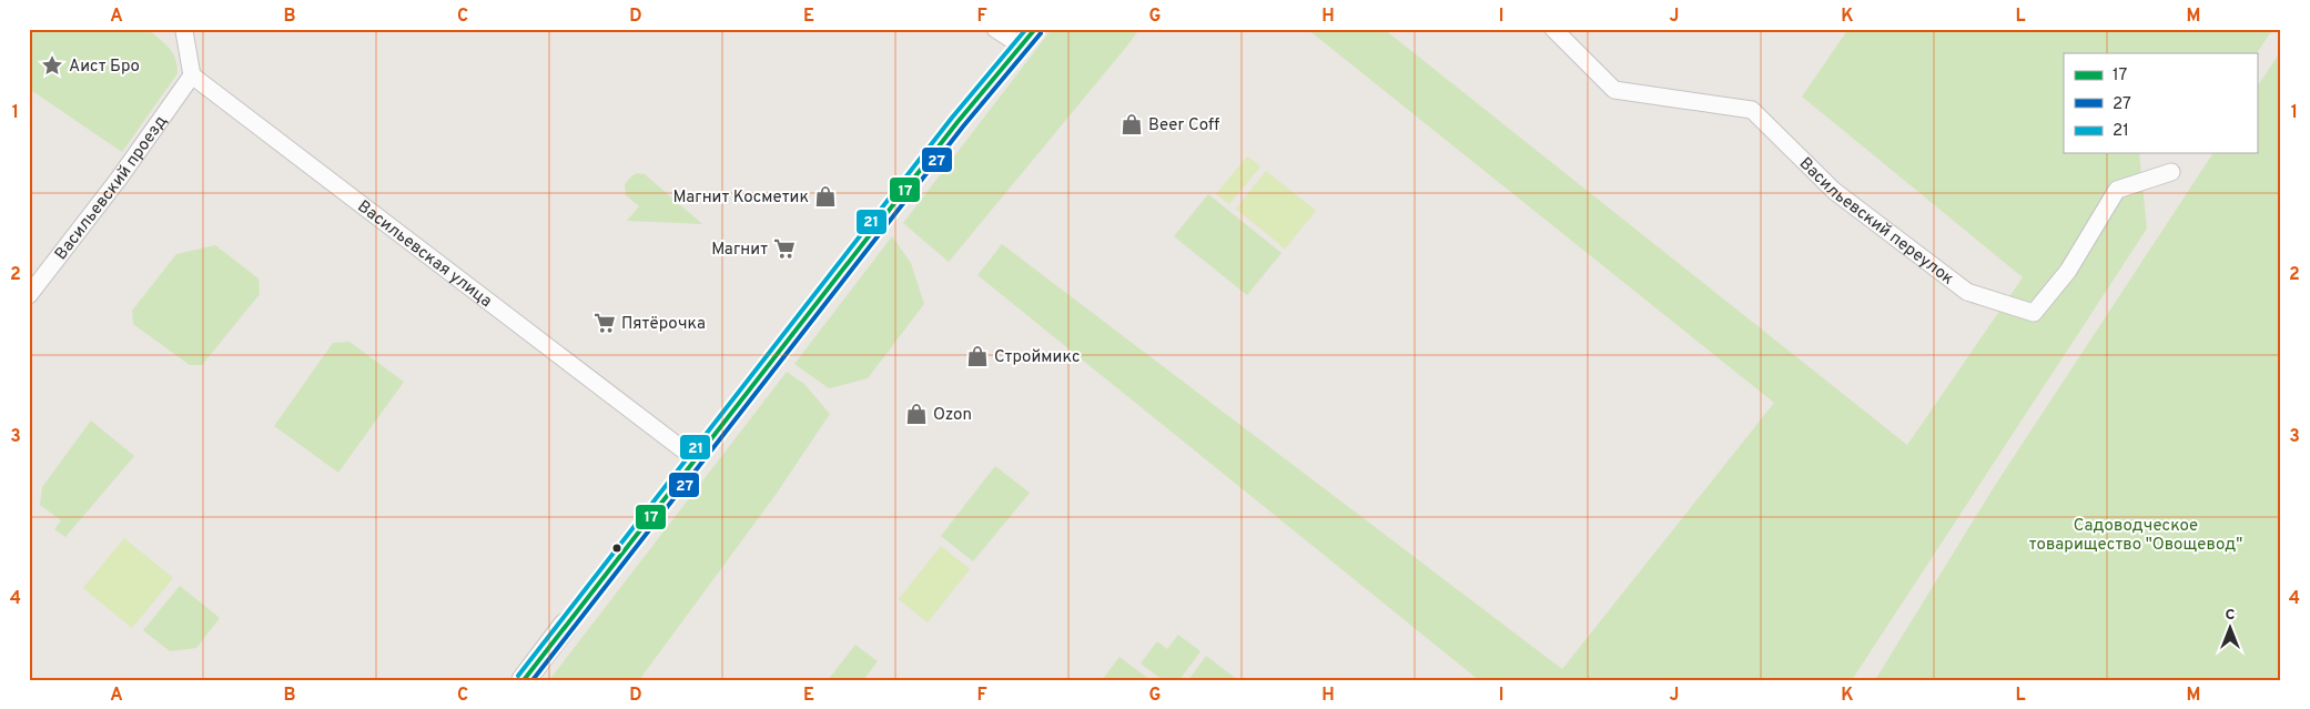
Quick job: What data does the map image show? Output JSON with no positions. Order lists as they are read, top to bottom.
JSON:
{
  "streets": {
    "street": ["Васильевский проезд", "Васильевский переулок", "Васильевская улица"]
  },
  "crossings": [
    ["Васильевский проезд", "Васильевская улица"]
  ],
  "parks": ["Садоводческое товарищество \"Овощевод\""],
  "places": {
    "place": ["Аист Бро"],
    "shop": [
      "Beer Coff",
      "Магнит Косметик",
      "Строймикс",
      "Ozon"
    ],
    "supermarket": ["Магнит", "Пятёрочка"]
  },
  "lines": ["transit line 17", "transit line 21", "transit line 27"],
  "legend": ["17", "27", "21"],
  "north": "top",
  "grid": {
    "columns": [
      "A",
      "B",
      "C",
      "D",
      "E",
      "F",
      "G",
      "H",
      "I",
      "J",
      "K",
      "L",
      "M"
    ],
    "rows": [
      "1",
      "2",
      "3",
      "4"
    ]
  }
}
